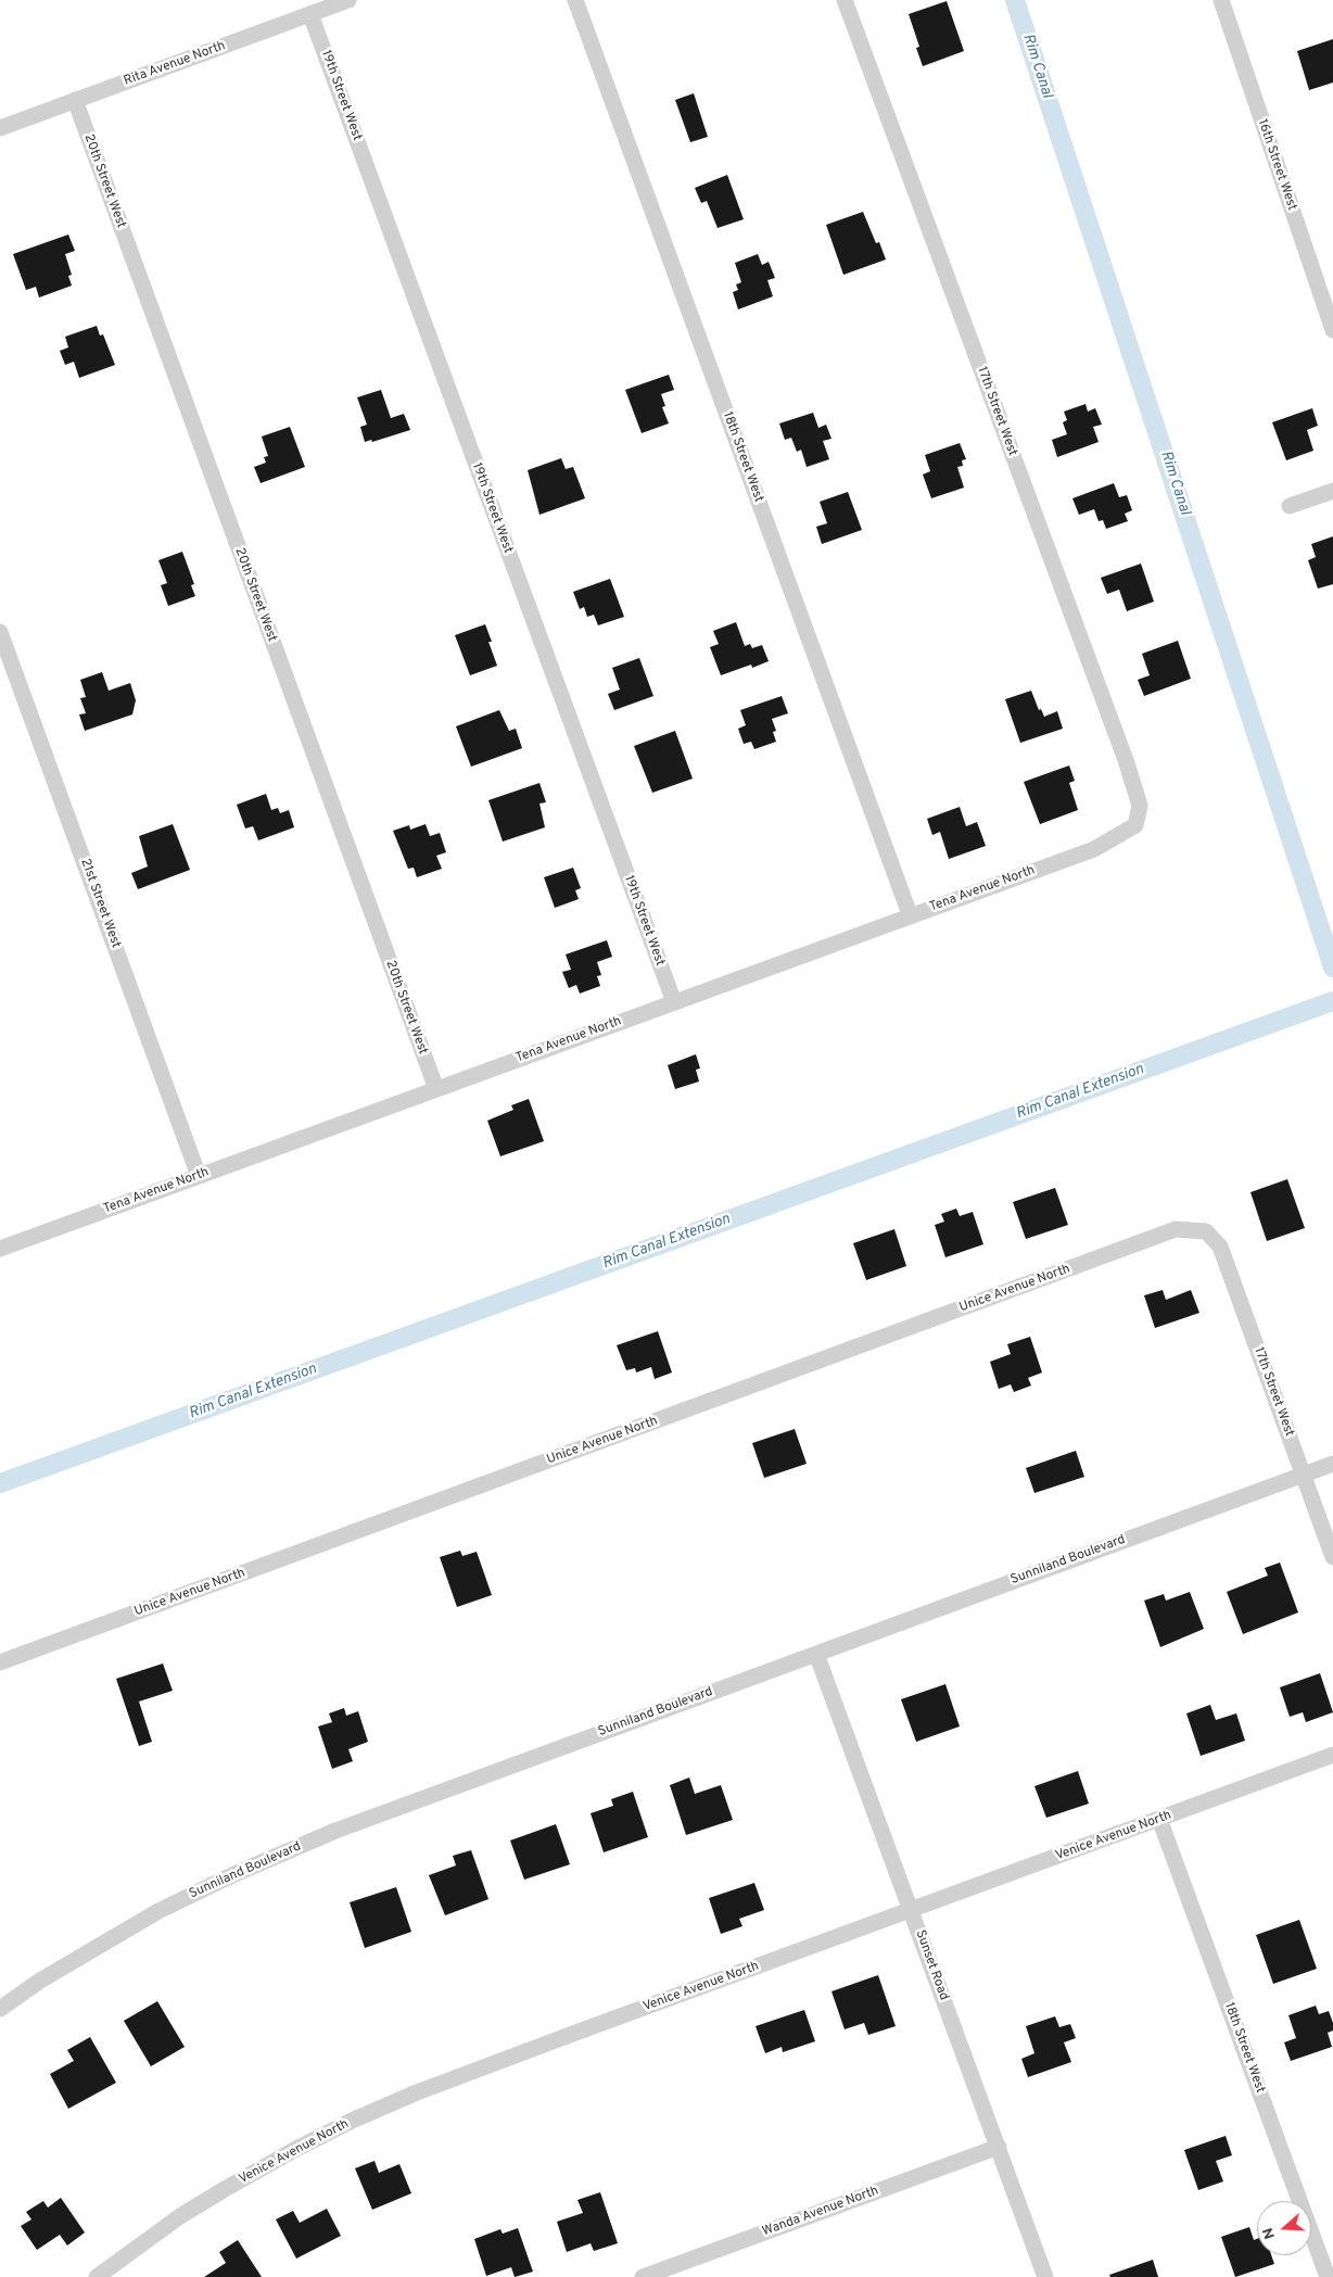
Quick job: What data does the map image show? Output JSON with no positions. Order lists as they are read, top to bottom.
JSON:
{
  "streets": {
    "street": [
      "Rita Avenue North",
      "19th Street West",
      "16th Street West",
      "20th Street West",
      "17th Street West",
      "18th Street West",
      "Tena Avenue North",
      "21st Street West",
      "Unice Avenue North",
      "Sunniland Boulevard",
      "Venice Avenue North",
      "Sunset Road",
      "Wanda Avenue North"
    ]
  },
  "crossings": [
    ["Rita Avenue North", "19th Street West"],
    ["Rita Avenue North", "20th Street West"],
    ["19th Street West", "Tena Avenue North"],
    ["20th Street West", "Tena Avenue North"],
    ["17th Street West", "Tena Avenue North"],
    ["17th Street West", "Unice Avenue North"],
    ["17th Street West", "Sunniland Boulevard"],
    ["18th Street West", "Tena Avenue North"],
    ["18th Street West", "Venice Avenue North"],
    ["Tena Avenue North", "21st Street West"],
    ["Sunniland Boulevard", "Sunset Road"],
    ["Venice Avenue North", "Sunset Road"],
    ["Sunset Road", "Wanda Avenue North"]
  ],
  "water": ["Rim Canal", "Rim Canal Extension"],
  "north": "left"
}
